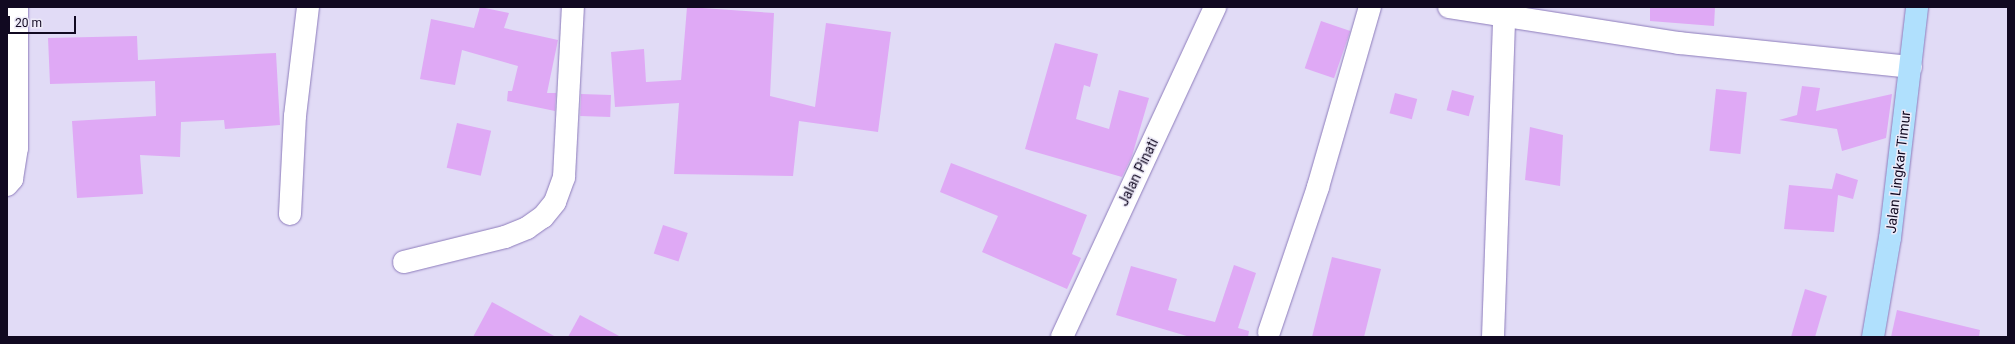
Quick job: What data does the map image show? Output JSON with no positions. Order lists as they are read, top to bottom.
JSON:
{
  "streets": {
    "main road": ["Jalan Lingkar Timur"],
    "street": ["Jalan Pinati"]
  },
  "scale_bar": "20 m"
}
